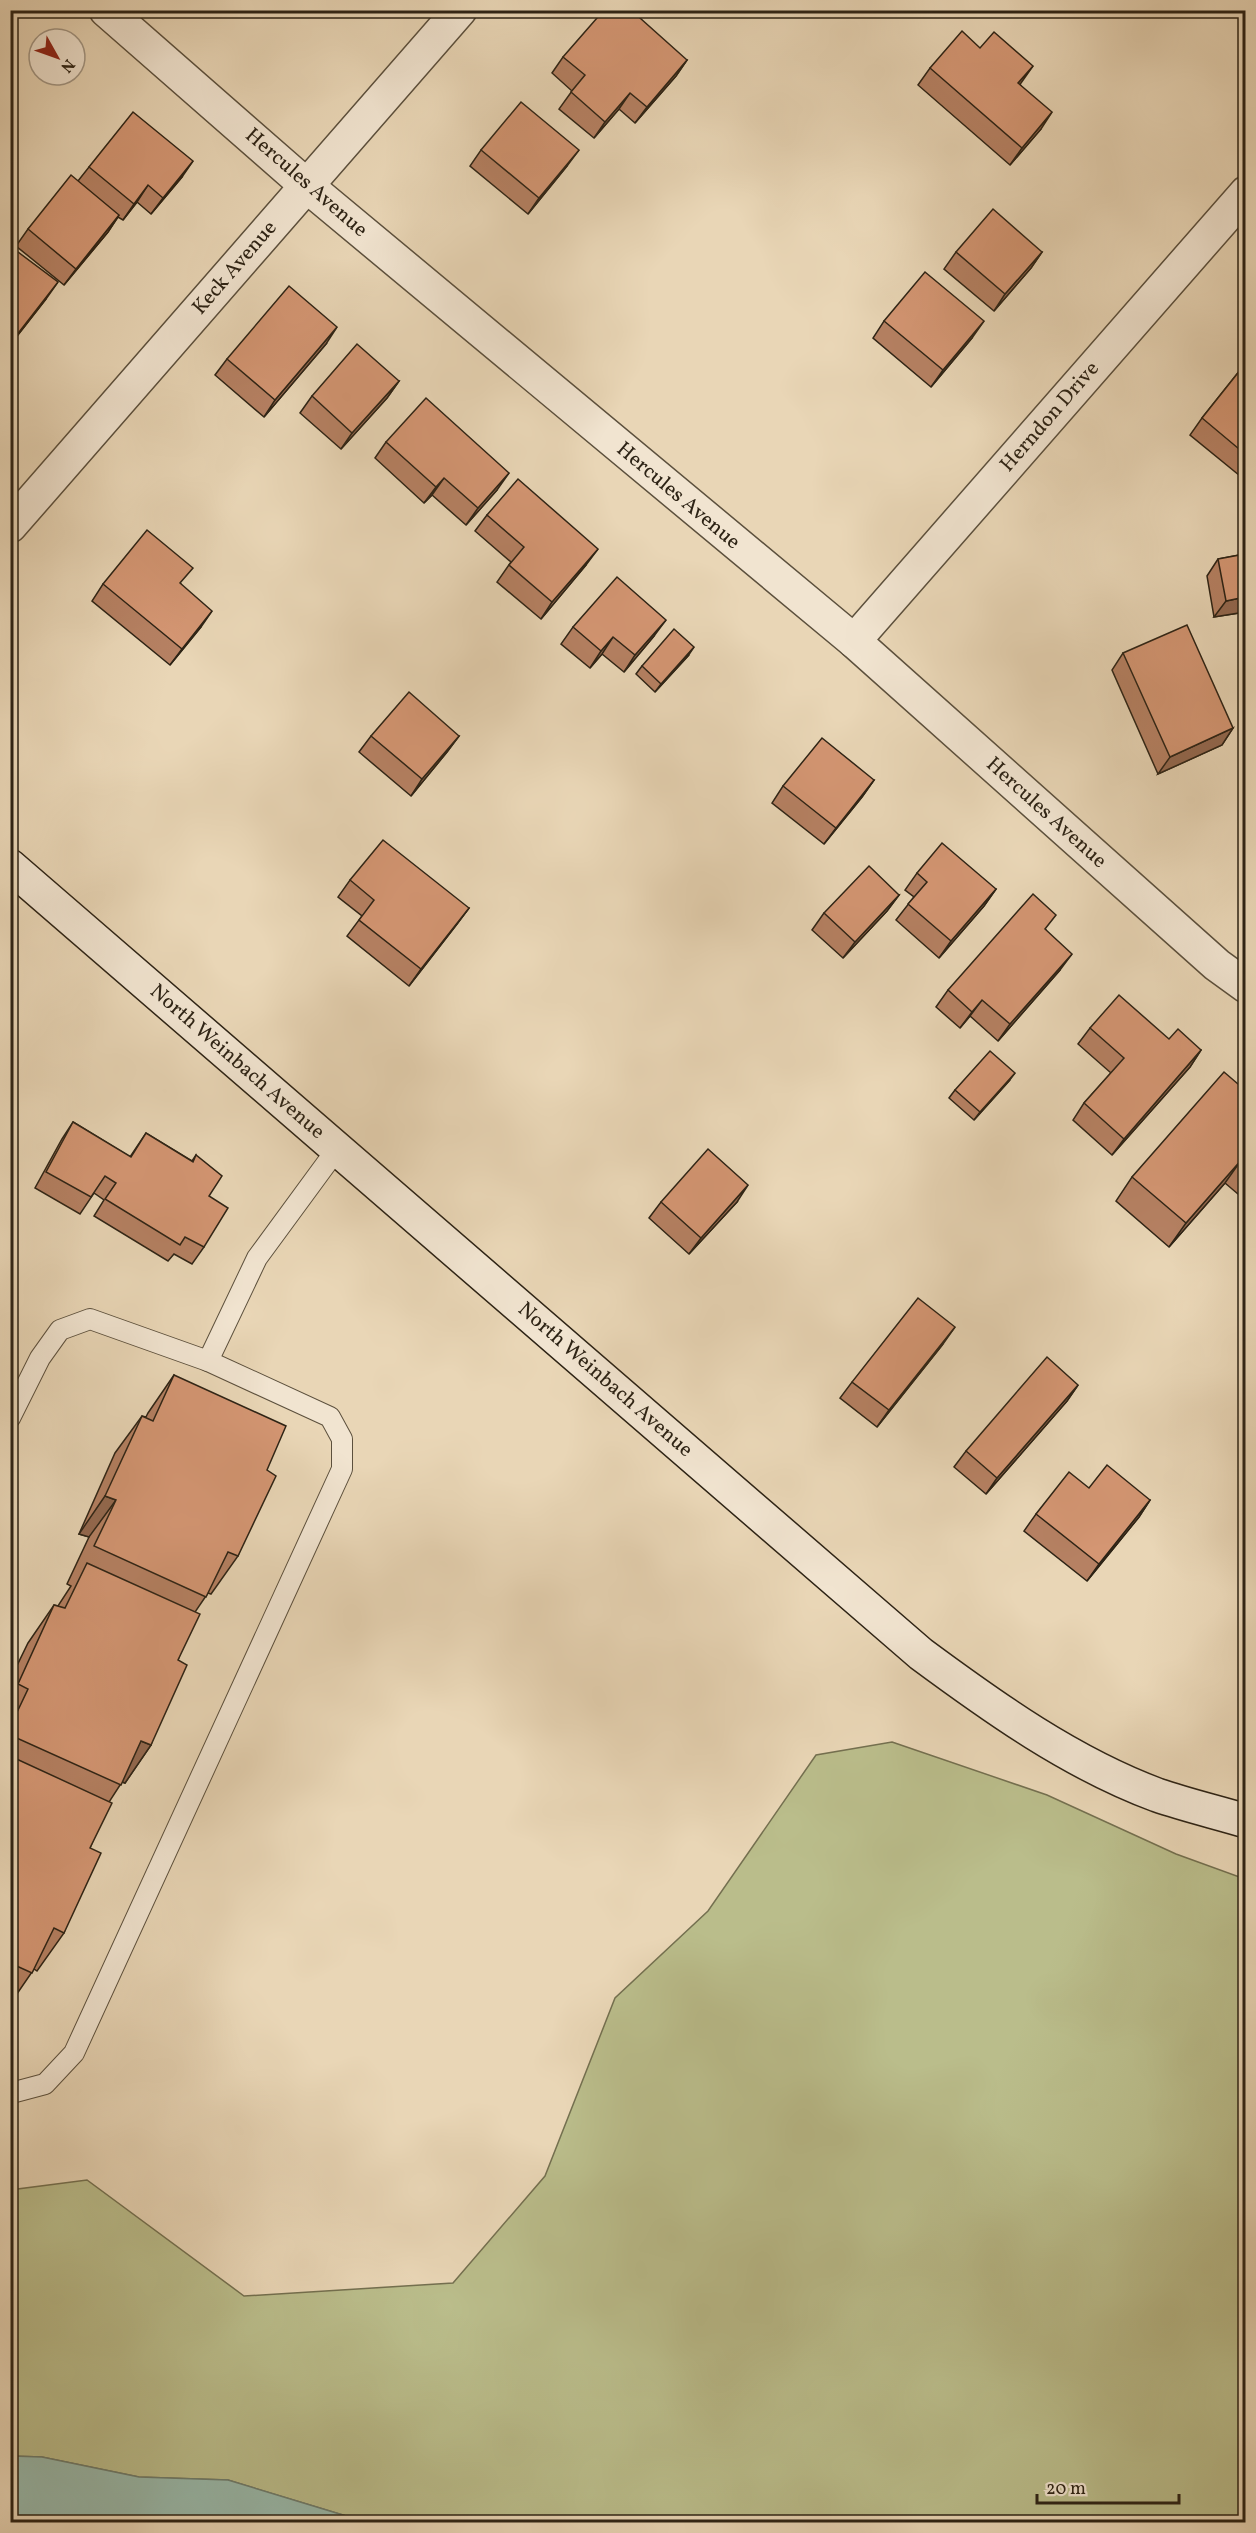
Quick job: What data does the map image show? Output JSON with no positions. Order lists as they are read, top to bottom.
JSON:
{
  "streets": {
    "street": [
      "Hercules Avenue",
      "Keck Avenue",
      "Herndon Drive",
      "North Weinbach Avenue"
    ]
  },
  "crossings": [
    ["Hercules Avenue", "Keck Avenue"],
    ["Hercules Avenue", "Herndon Drive"]
  ],
  "scale_bar": "20 m",
  "north": "bottom right"
}
